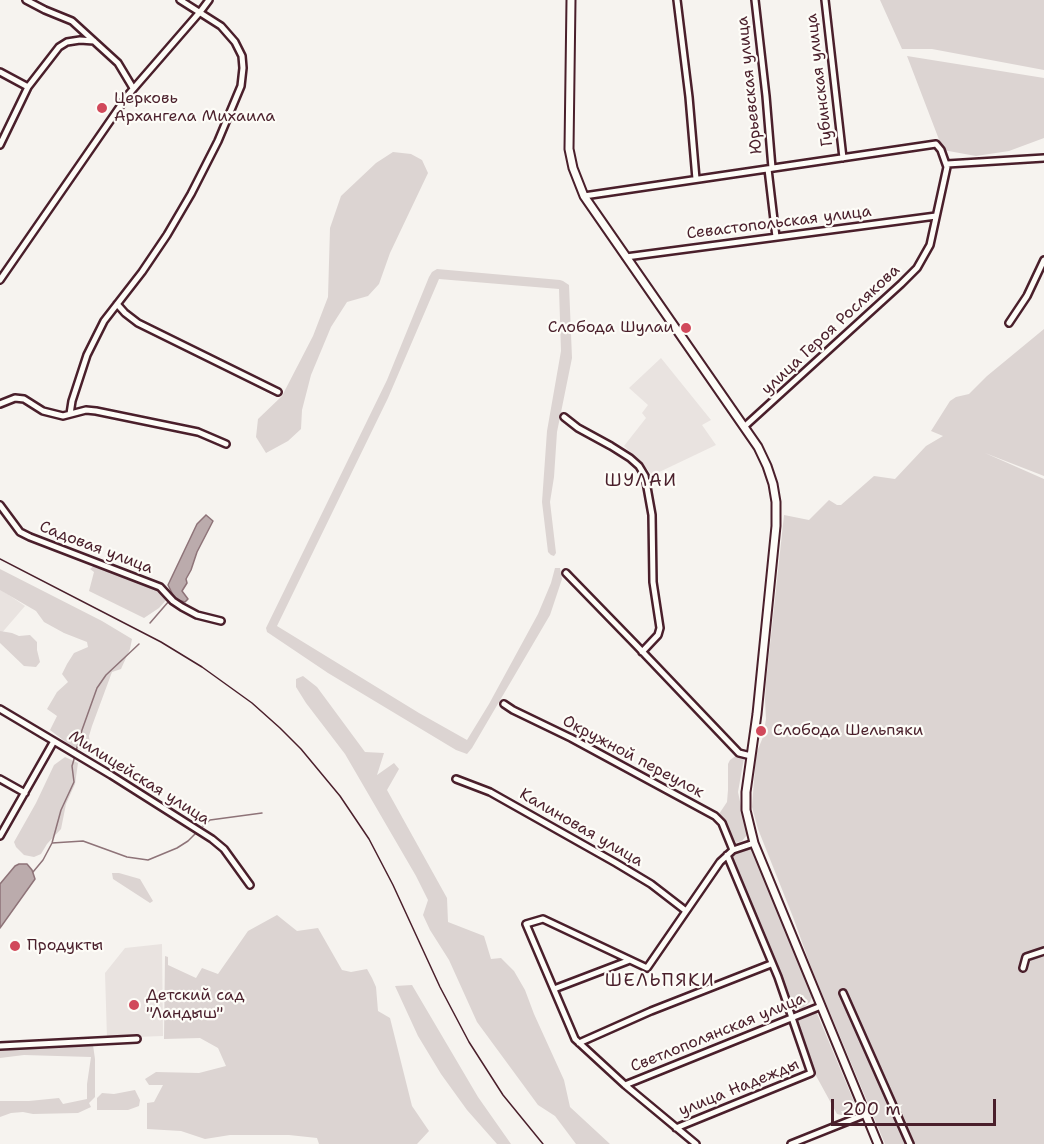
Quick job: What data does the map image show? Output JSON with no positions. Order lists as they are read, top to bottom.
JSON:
{
  "streets": {
    "street": [
      "Губинская улица",
      "Юрьевская улица",
      "Севастопольская улица",
      "улица Героя Рослякова",
      "Садовая улица",
      "Окружной переулок",
      "Милицейская улица",
      "Калиновая улица",
      "Светлополянская улица",
      "улица Надежды"
    ]
  },
  "crossings": [
    ["Юрьевская улица", "Севастопольская улица"],
    ["Севастопольская улица", "улица Героя Рослякова"],
    ["Светлополянская улица", "улица Надежды"]
  ],
  "districts": ["ШУЛАИ", "ШЕЛЬПЯКИ"],
  "places": [
    "Церковь Архангела Михаила",
    "Слобода Шулаи",
    "Слобода Шельпяки",
    "Продукты",
    "Детский сад \"Ландыш\""
  ],
  "scale_bar": "200 m"
}
